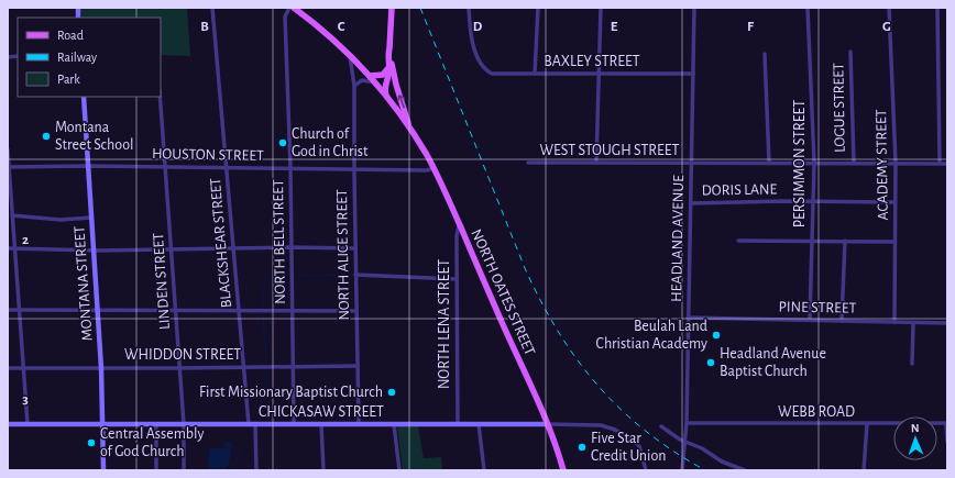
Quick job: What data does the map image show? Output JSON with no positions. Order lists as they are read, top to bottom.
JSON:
{
  "streets": {
    "main road": ["NORTH OATES STREET"],
    "street": [
      "BAXLEY STREET",
      "LOGUE STREET",
      "WEST STOUGH STREET",
      "HOUSTON STREET",
      "PERSIMMON STREET",
      "ACADEMY STREET",
      "DORIS LANE",
      "HEADLAND AVENUE",
      "NORTH BELL STREET",
      "BLACKSHEAR STREET",
      "NORTH ALICE STREET",
      "LINDEN STREET",
      "MONTANA STREET",
      "PINE STREET",
      "NORTH LENA STREET",
      "WHIDDON STREET",
      "CHICKASAW STREET",
      "WEBB ROAD"
    ]
  },
  "crossings": [
    ["BAXLEY STREET", "HEADLAND AVENUE"],
    ["LOGUE STREET", "WEST STOUGH STREET"],
    ["WEST STOUGH STREET", "PERSIMMON STREET"],
    ["WEST STOUGH STREET", "ACADEMY STREET"],
    ["WEST STOUGH STREET", "HEADLAND AVENUE"],
    ["HOUSTON STREET", "NORTH BELL STREET"],
    ["HOUSTON STREET", "BLACKSHEAR STREET"],
    ["HOUSTON STREET", "NORTH ALICE STREET"],
    ["HOUSTON STREET", "LINDEN STREET"],
    ["HOUSTON STREET", "MONTANA STREET"],
    ["HOUSTON STREET", "NORTH OATES STREET"],
    ["PERSIMMON STREET", "DORIS LANE"],
    ["PERSIMMON STREET", "PINE STREET"],
    ["ACADEMY STREET", "DORIS LANE"],
    ["ACADEMY STREET", "PINE STREET"],
    ["DORIS LANE", "HEADLAND AVENUE"],
    ["HEADLAND AVENUE", "PINE STREET"],
    ["HEADLAND AVENUE", "WEBB ROAD"],
    ["NORTH BELL STREET", "WHIDDON STREET"],
    ["NORTH BELL STREET", "CHICKASAW STREET"],
    ["BLACKSHEAR STREET", "WHIDDON STREET"],
    ["BLACKSHEAR STREET", "CHICKASAW STREET"],
    ["NORTH ALICE STREET", "WHIDDON STREET"],
    ["NORTH ALICE STREET", "CHICKASAW STREET"],
    ["LINDEN STREET", "WHIDDON STREET"],
    ["LINDEN STREET", "CHICKASAW STREET"],
    ["MONTANA STREET", "WHIDDON STREET"],
    ["MONTANA STREET", "CHICKASAW STREET"],
    ["NORTH OATES STREET", "NORTH LENA STREET"],
    ["NORTH OATES STREET", "CHICKASAW STREET"],
    ["NORTH LENA STREET", "CHICKASAW STREET"]
  ],
  "places": [
    "Montana Street School",
    "Church of God in Christ",
    "Beulah Land Christian Academy",
    "Headland Avenue Baptist Church",
    "First Missionary Baptist Church",
    "Central Assembly of God Church",
    "Five Star Credit Union"
  ],
  "legend": ["Road", "Railway", "Park"],
  "north": "top",
  "grid": {
    "columns": [
      "B",
      "C",
      "D",
      "E",
      "F",
      "G"
    ],
    "rows": ["2", "3"]
  }
}
